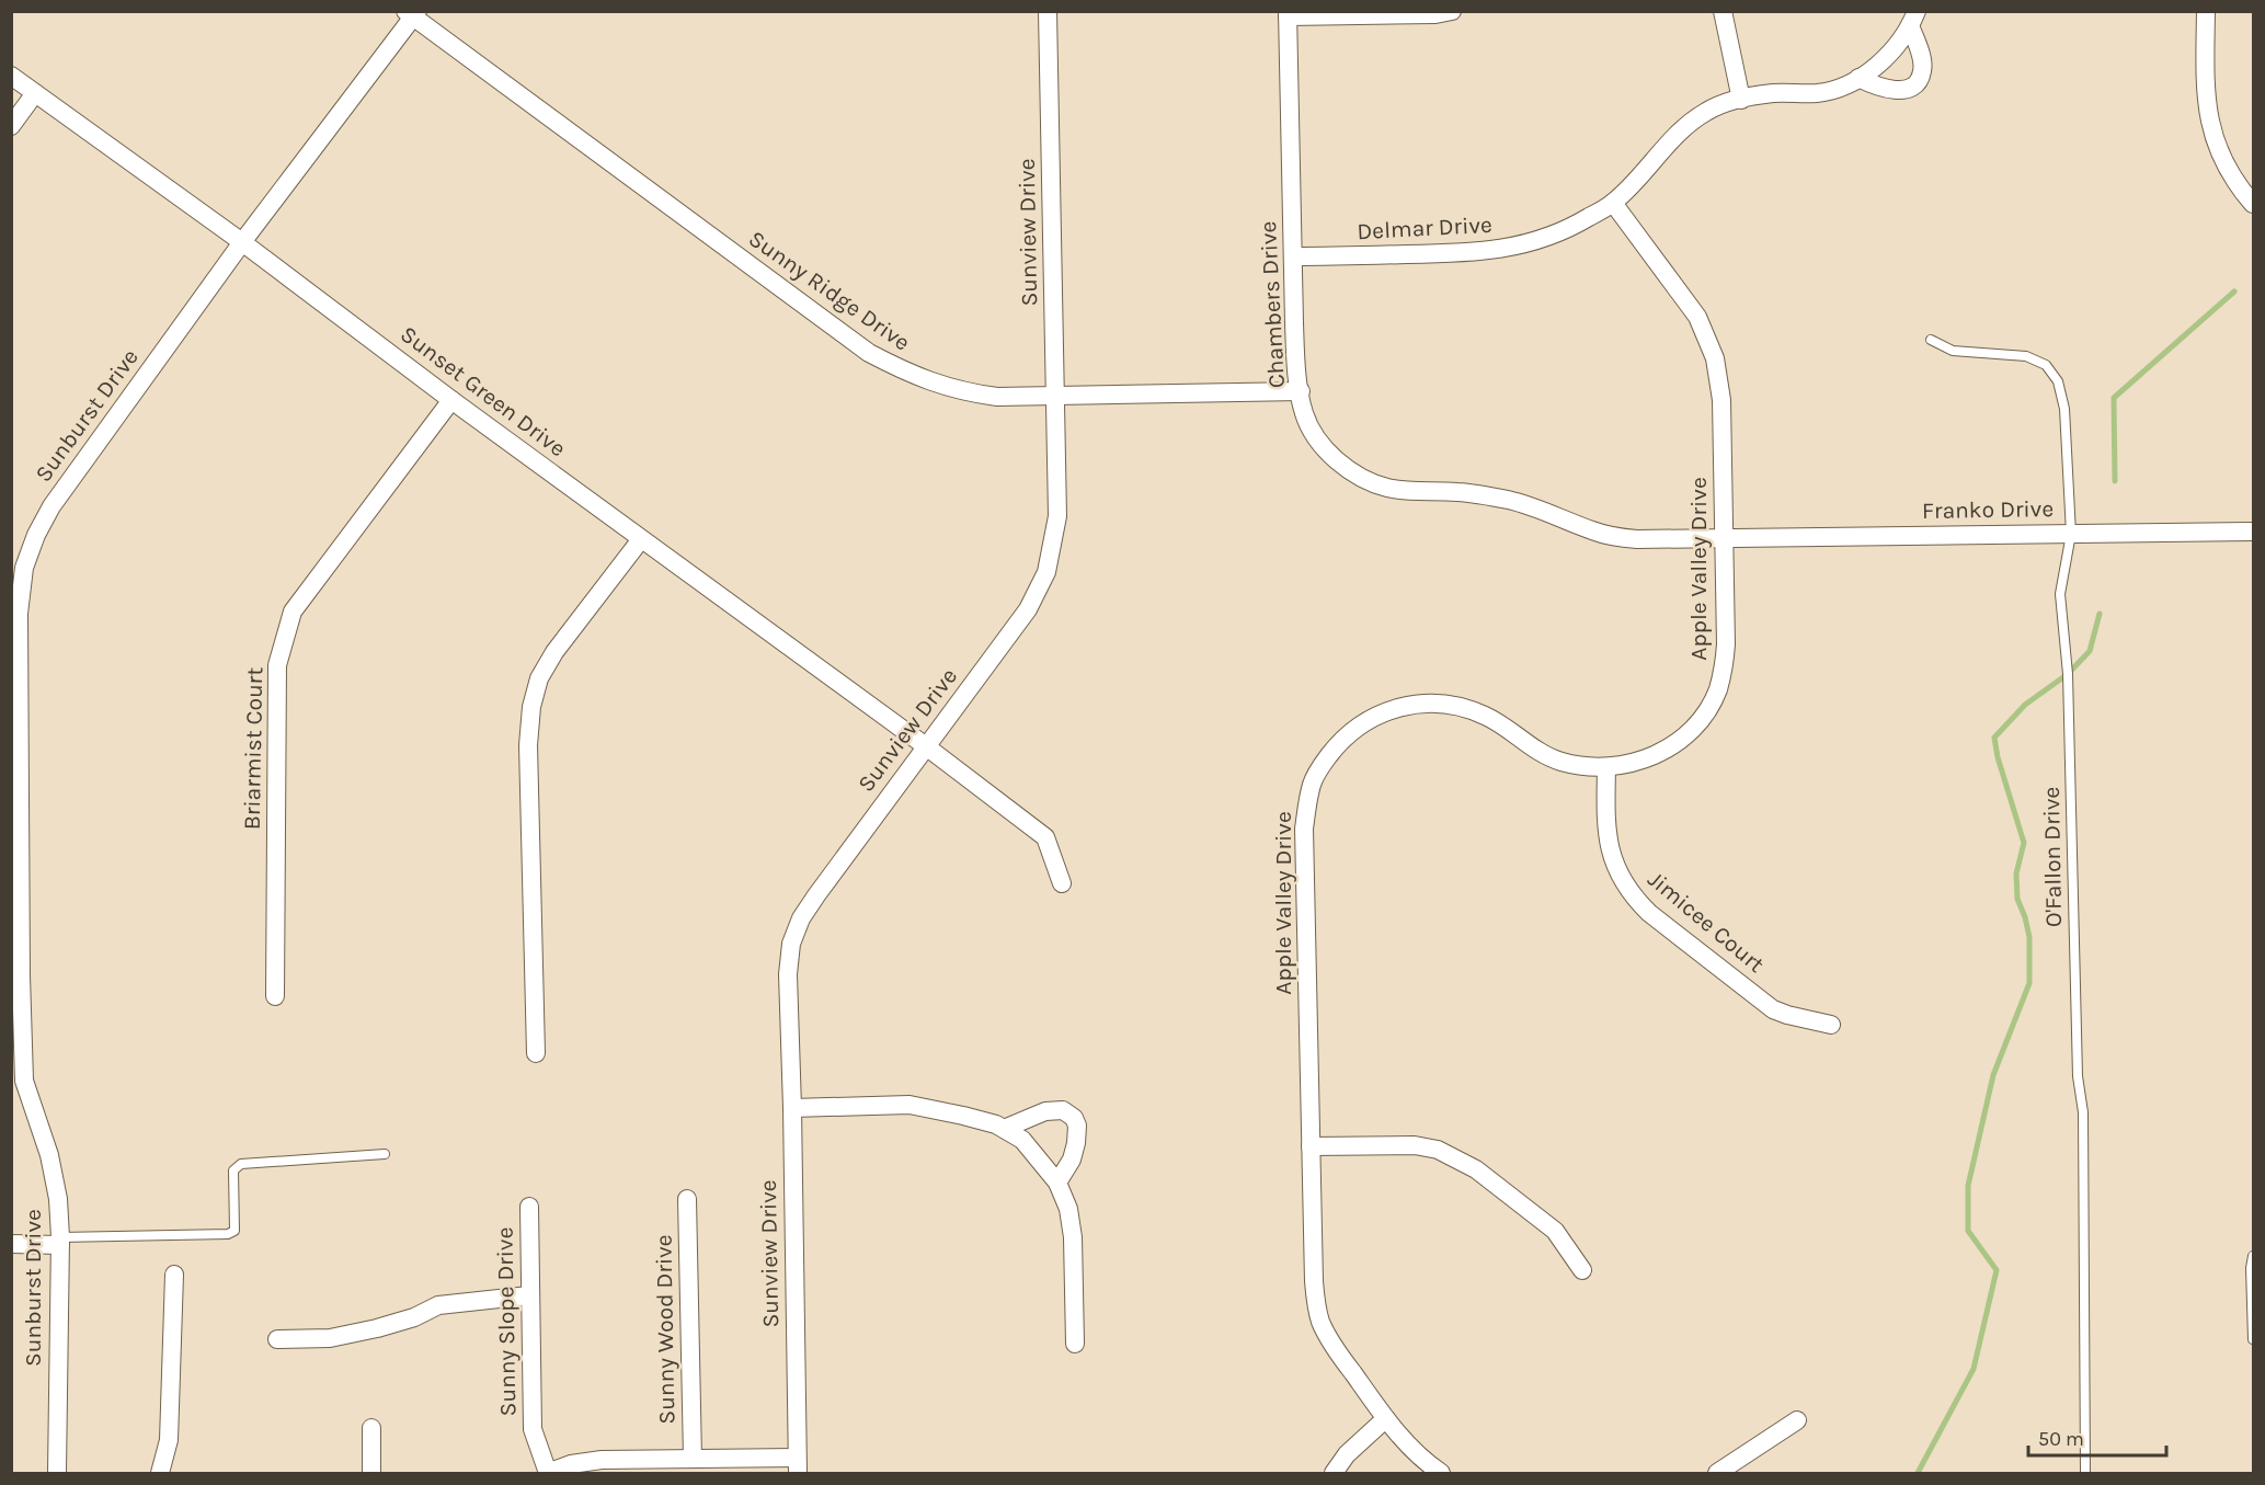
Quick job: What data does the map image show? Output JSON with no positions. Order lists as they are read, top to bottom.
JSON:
{
  "streets": {
    "street": [
      "Delmar Drive",
      "Sunview Drive",
      "Sunny Ridge Drive",
      "Chambers Drive",
      "Sunset Green Drive",
      "Sunburst Drive",
      "Franko Drive",
      "Apple Valley Drive",
      "Briarmist Court",
      "Jimicee Court",
      "Sunny Slope Drive",
      "Sunny Wood Drive"
    ],
    "lane": ["O'Fallon Drive"]
  },
  "crossings": [
    ["Delmar Drive", "Chambers Drive"],
    ["Delmar Drive", "Apple Valley Drive"],
    ["Sunview Drive", "Sunny Ridge Drive"],
    ["Sunview Drive", "Sunset Green Drive"],
    ["Sunny Ridge Drive", "Chambers Drive"],
    ["Sunny Ridge Drive", "Sunburst Drive"],
    ["Chambers Drive", "Franko Drive"],
    ["Chambers Drive", "Apple Valley Drive"],
    ["Sunset Green Drive", "Sunburst Drive"],
    ["Sunset Green Drive", "Briarmist Court"],
    ["Franko Drive", "Apple Valley Drive"],
    ["Franko Drive", "O'Fallon Drive"],
    ["Apple Valley Drive", "Jimicee Court"]
  ],
  "scale_bar": "50 m"
}
